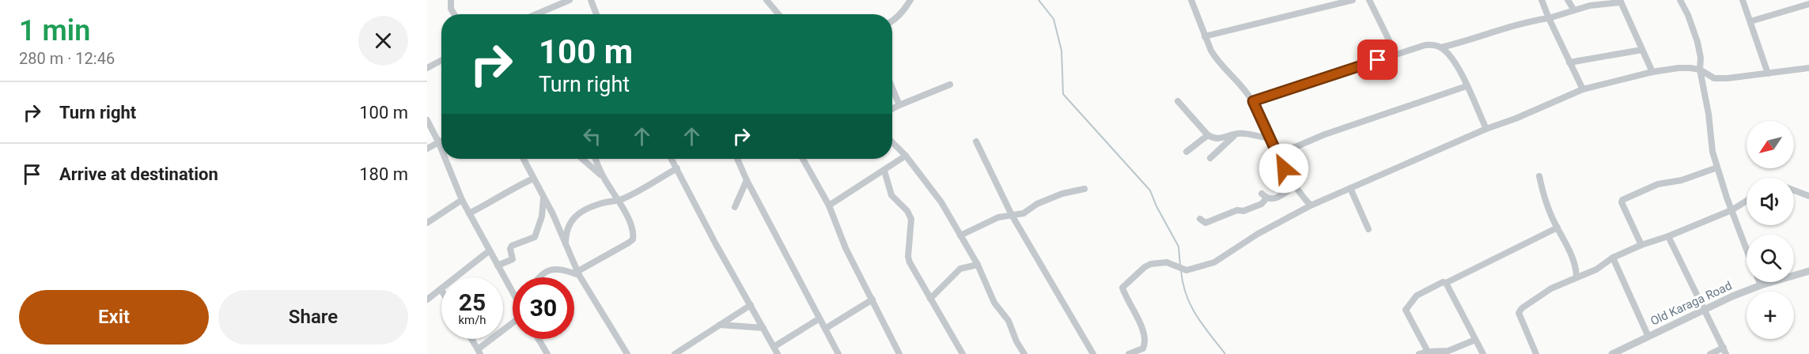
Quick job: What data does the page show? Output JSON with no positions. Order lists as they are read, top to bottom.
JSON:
{
  "streets": {
    "street": ["Old Karaga Road"]
  },
  "north": "bottom left",
  "page": {
    "heading": ["1 min", "280 m · 12:46"],
    "turn": ["100 m", "Turn right"],
    "list": [
      {
        "name": "Turn right",
        "value": "100 m"
      },
      {
        "name": "Arrive at destination",
        "value": "180 m"
      }
    ],
    "map_buttons": "+",
    "speed": "25 km/h",
    "limit": "30",
    "buttons": ["Exit", "Share"]
  }
}
